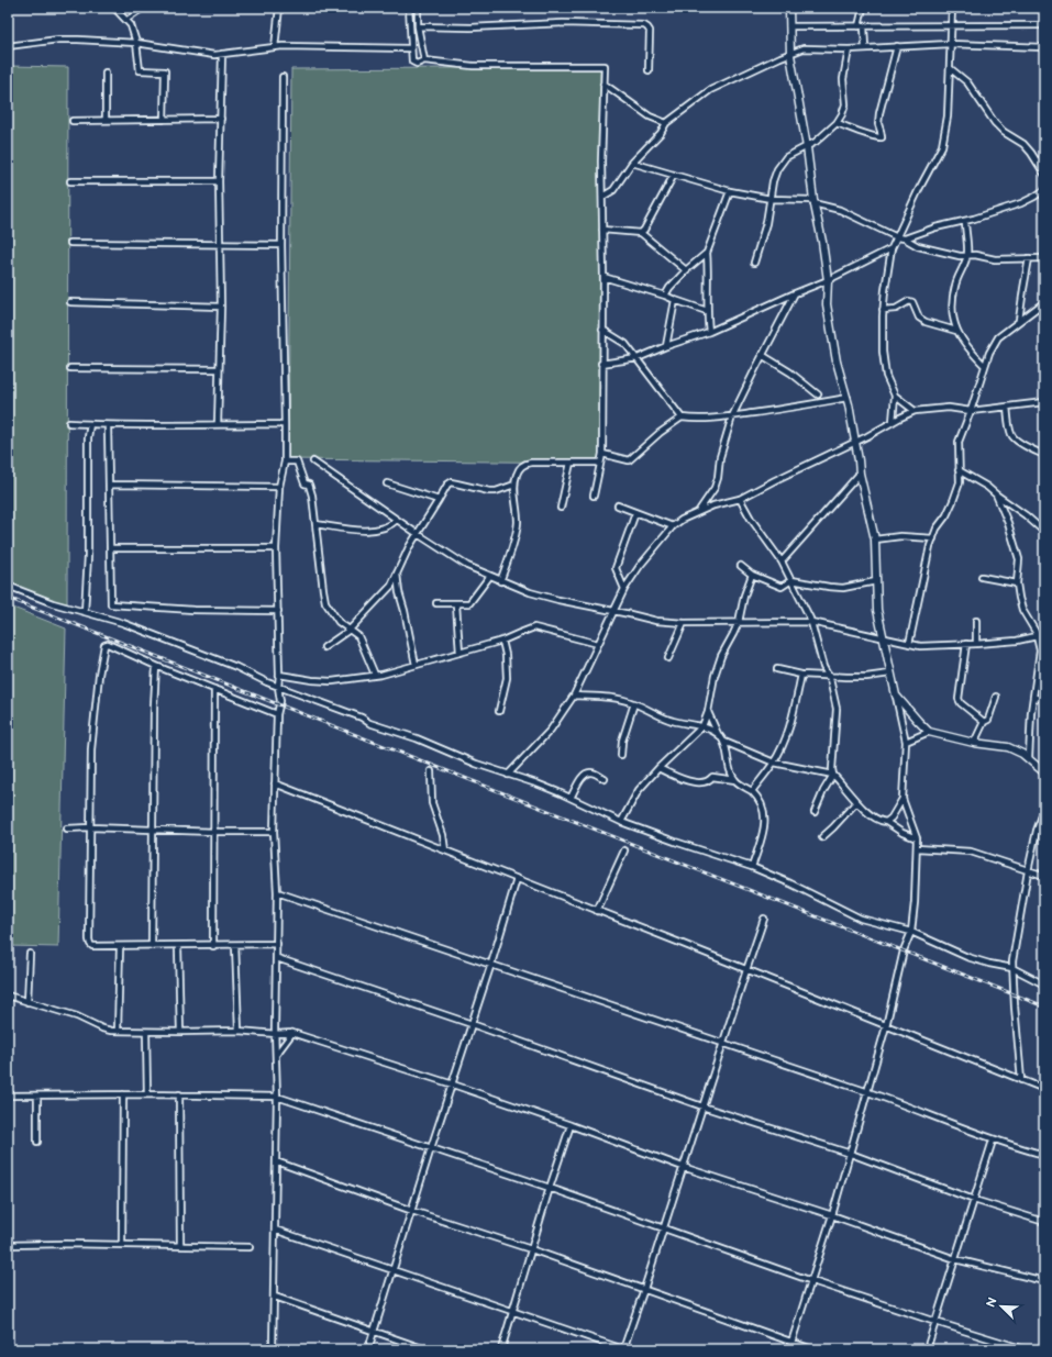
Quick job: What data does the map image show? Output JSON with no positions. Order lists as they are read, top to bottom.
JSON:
{
  "north": "top left"
}
